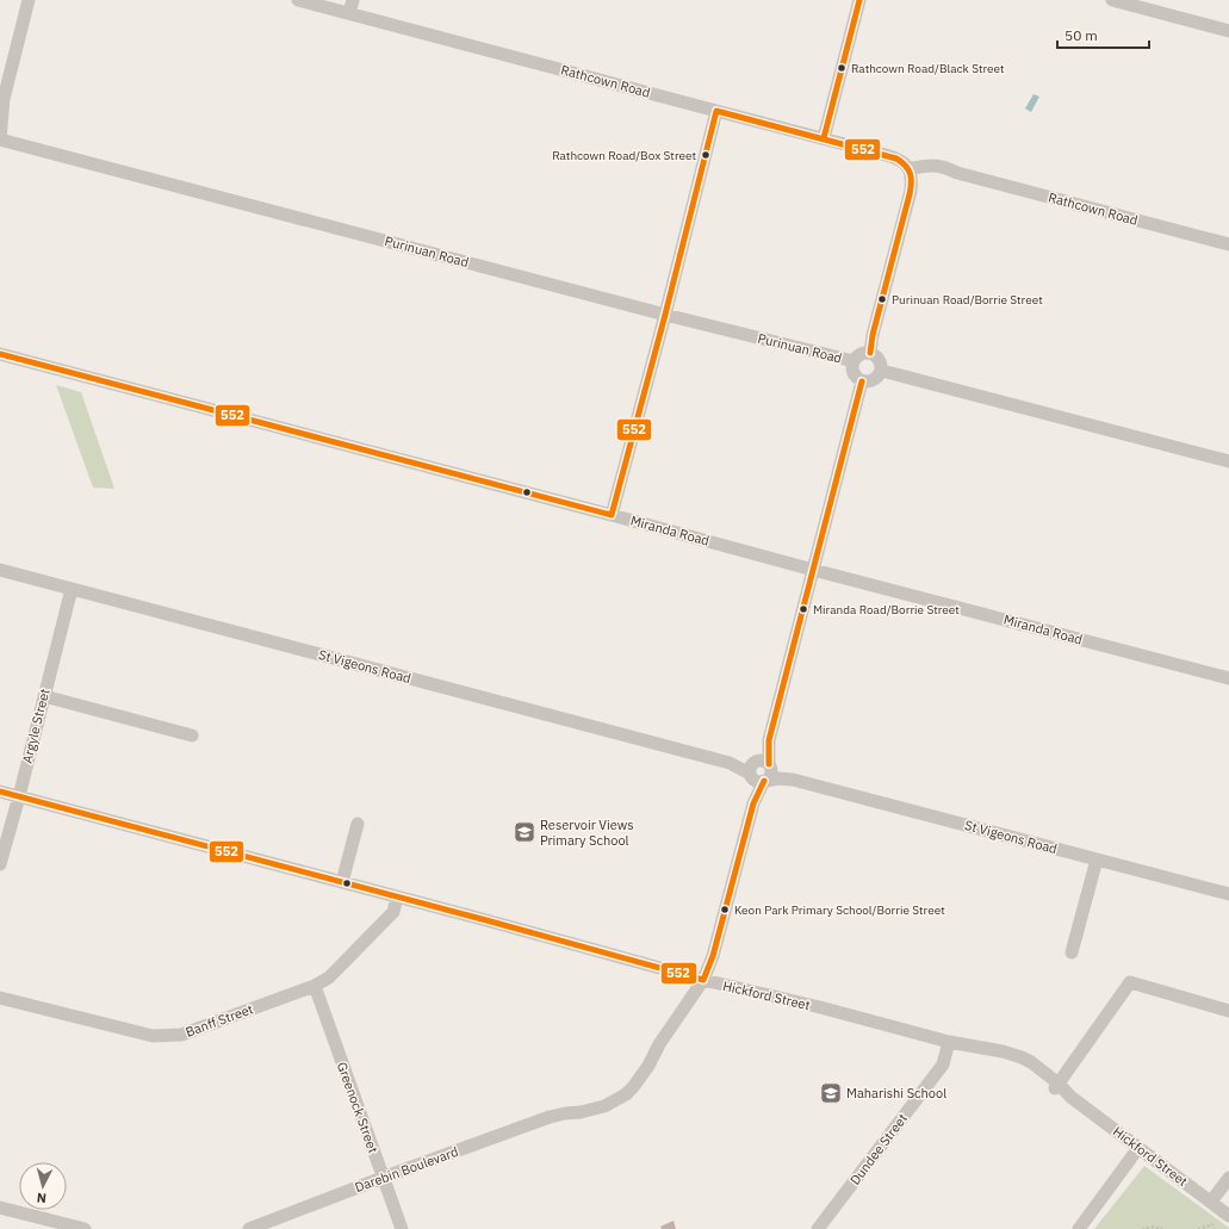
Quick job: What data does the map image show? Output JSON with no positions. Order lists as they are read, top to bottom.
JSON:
{
  "streets": {
    "street": [
      "Rathcown Road",
      "Purinuan Road",
      "Miranda Road",
      "St Vigeons Road",
      "Argyle Street",
      "Hickford Street",
      "Banff Street",
      "Greenock Street",
      "Dundee Street",
      "Darebin Boulevard"
    ]
  },
  "crossings": [
    ["St Vigeons Road", "Argyle Street"],
    ["St Vigeons Road", "Darebin Boulevard"],
    ["Argyle Street", "Hickford Street"],
    ["Hickford Street", "Banff Street"],
    ["Hickford Street", "Dundee Street"],
    ["Hickford Street", "Darebin Boulevard"],
    ["Banff Street", "Greenock Street"],
    ["Greenock Street", "Darebin Boulevard"]
  ],
  "places": {
    "other": [
      "Rathcown Road/Black Street",
      "Rathcown Road/Box Street",
      "Purinuan Road/Borrie Street",
      "Miranda Road/Borrie Street",
      "Keon Park Primary School/Borrie Street"
    ],
    "school or university": ["Reservoir Views Primary School", "Maharishi School"]
  },
  "lines": ["transit line 552"],
  "scale_bar": "50 m",
  "north": "bottom"
}
